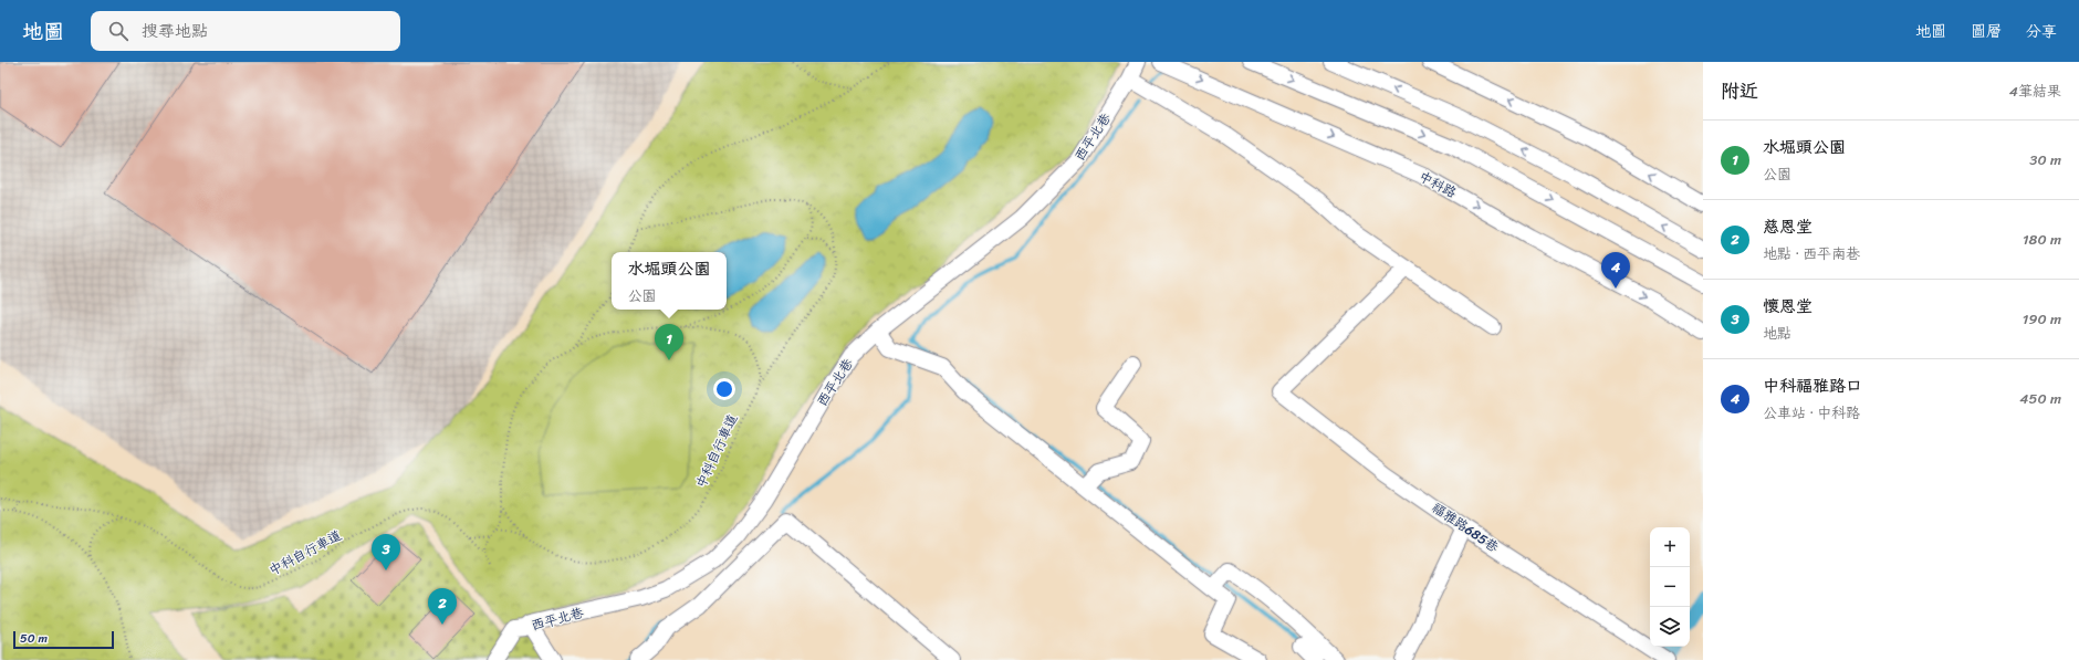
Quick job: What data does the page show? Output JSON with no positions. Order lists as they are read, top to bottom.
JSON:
{
  "streets": {
    "street": ["西平北巷", "中科路", "福雅路685巷"],
    "path": ["中科自行車道"]
  },
  "scale_bar": "50 m",
  "page": {
    "header": "地圖",
    "search": "搜尋地點",
    "nav": ["地圖", "圖層", "分享"],
    "heading": ["附近", "4筆結果"],
    "list": [
      {
        "mark": "1",
        "name": "水堀頭公園",
        "note": "公園",
        "value": "30 m"
      },
      {
        "mark": "2",
        "name": "慈恩堂",
        "note": "地點 · 西平南巷",
        "value": "180 m"
      },
      {
        "mark": "3",
        "name": "懷恩堂",
        "note": "地點",
        "value": "190 m"
      },
      {
        "mark": "4",
        "name": "中科福雅路口",
        "note": "公車站 · 中科路",
        "value": "450 m"
      }
    ],
    "popup": ["水堀頭公園", "公園"],
    "pins": [
      "4",
      "1",
      "3",
      "2"
    ],
    "map_buttons": ["+", "−"],
    "scale": "50 m"
  }
}
